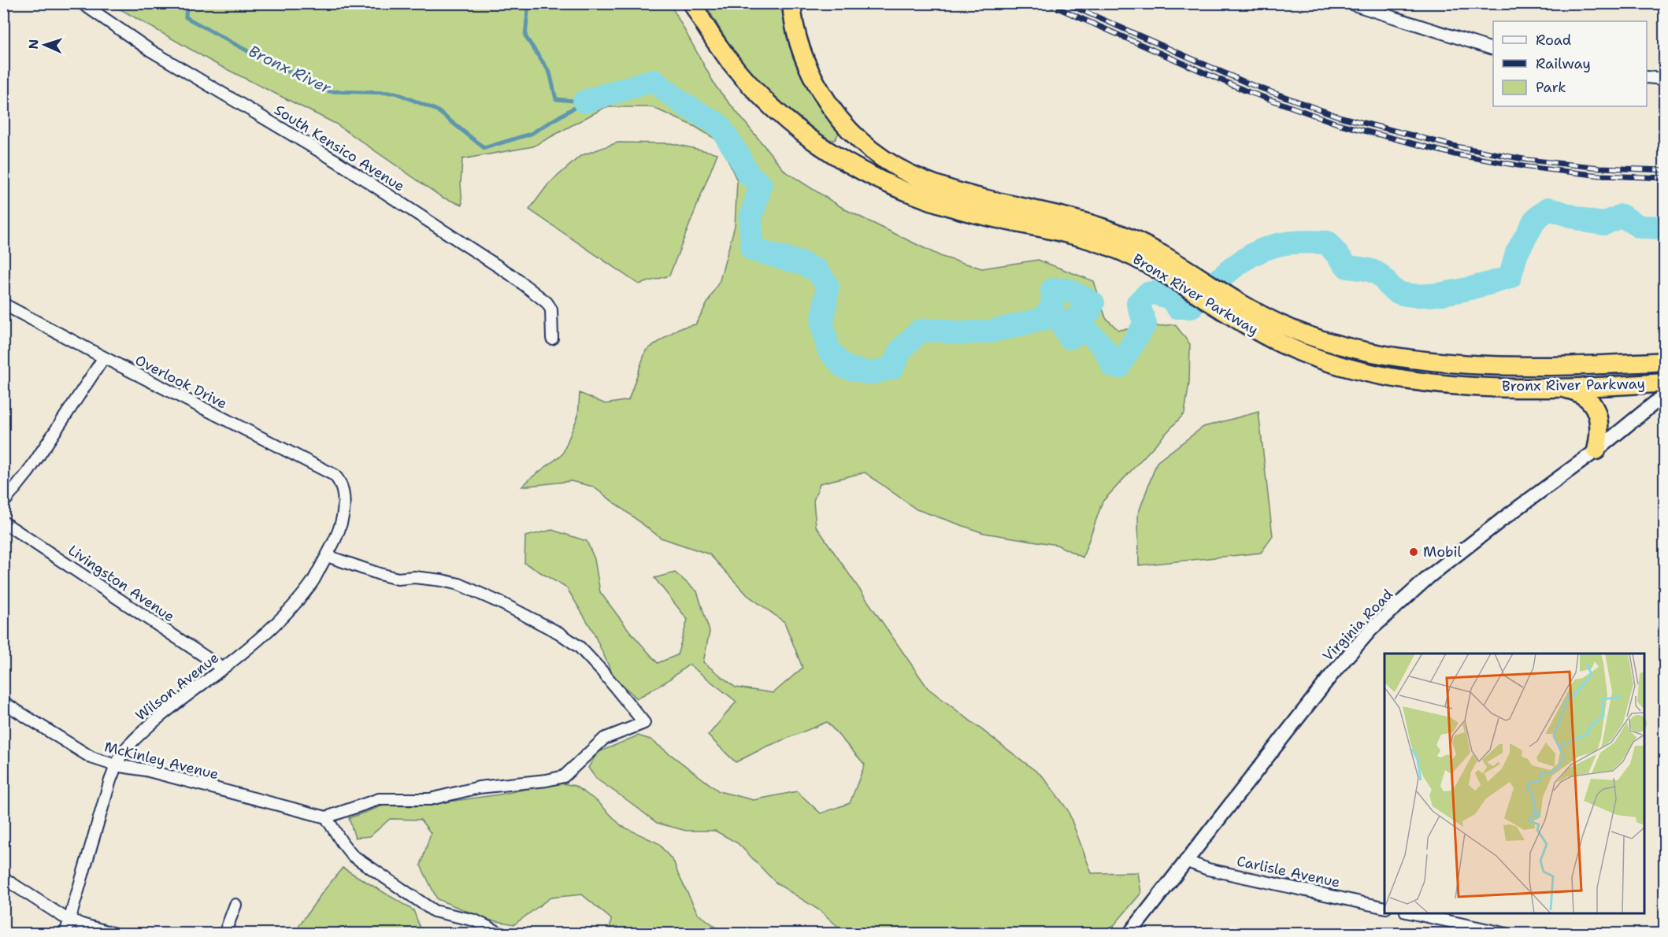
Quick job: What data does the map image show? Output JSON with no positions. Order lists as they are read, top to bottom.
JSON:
{
  "streets": {
    "highway": ["Bronx River Parkway"],
    "street": [
      "South Kensico Avenue",
      "Overlook Drive",
      "Livingston Avenue",
      "Virginia Road",
      "Wilson Avenue",
      "McKinley Avenue",
      "Carlisle Avenue"
    ]
  },
  "crossings": [
    ["Overlook Drive", "Wilson Avenue"],
    ["Livingston Avenue", "Wilson Avenue"],
    ["Virginia Road", "Carlisle Avenue"],
    ["Wilson Avenue", "McKinley Avenue"]
  ],
  "water": ["Bronx River"],
  "places": ["Mobil"],
  "legend": ["Road", "Railway", "Park"],
  "north": "left"
}
